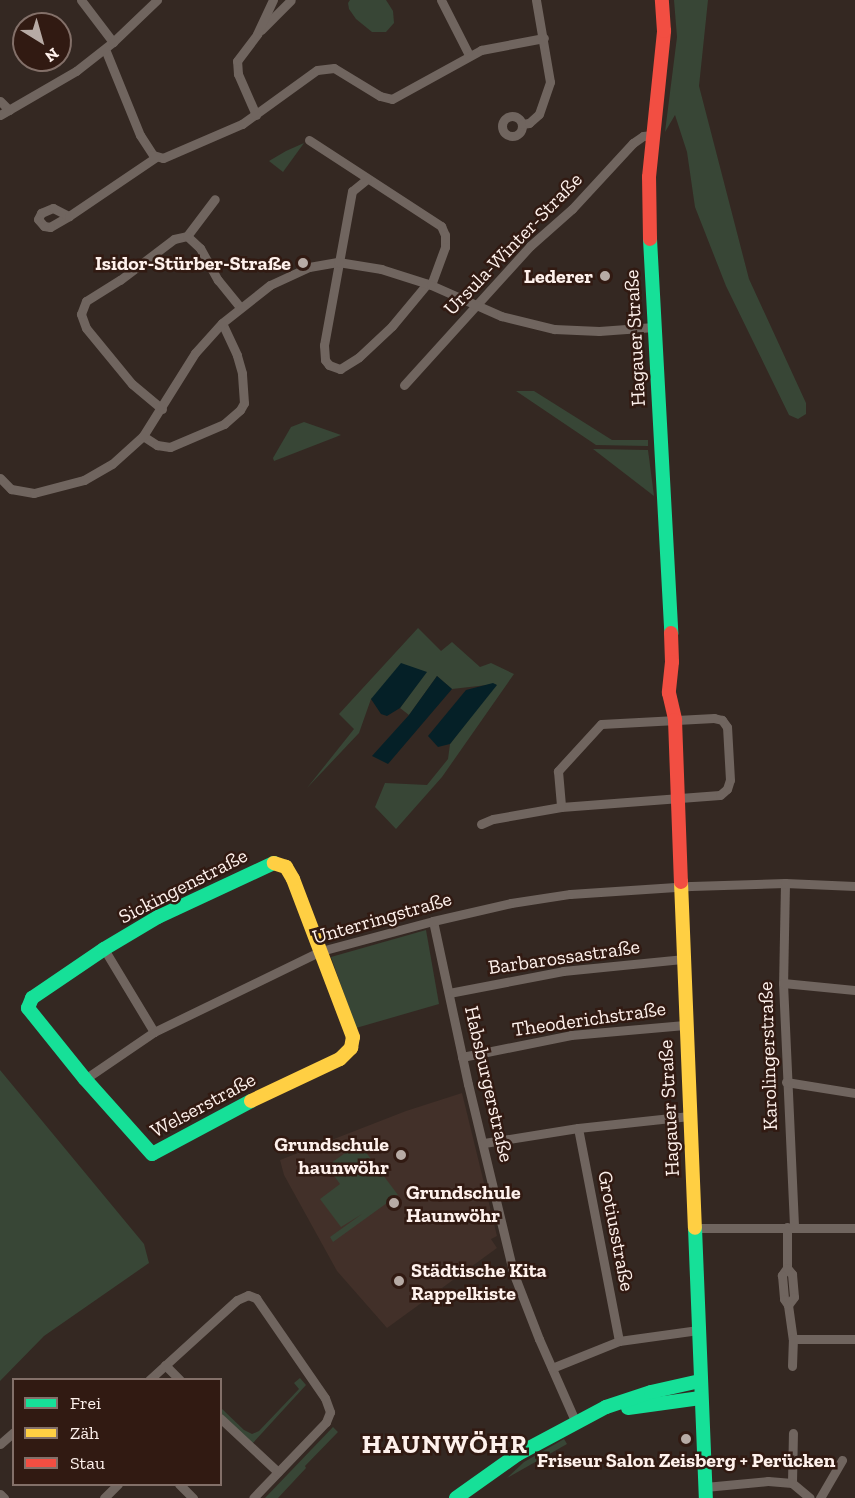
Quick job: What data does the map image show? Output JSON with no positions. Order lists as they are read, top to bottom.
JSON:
{
  "streets": {
    "street": [
      "Ursula-Winter-Straße",
      "Hagauer Straße",
      "Sickingenstraße",
      "Unterringstraße",
      "Barbarossastraße",
      "Theoderichstraße",
      "Karolingerstraße",
      "Habsburgerstraße",
      "Welserstraße",
      "Grotiusstraße"
    ]
  },
  "crossings": [
    ["Ursula-Winter-Straße", "Hagauer Straße"],
    ["Hagauer Straße", "Unterringstraße"],
    ["Hagauer Straße", "Barbarossastraße"],
    ["Hagauer Straße", "Theoderichstraße"],
    ["Sickingenstraße", "Unterringstraße"],
    ["Sickingenstraße", "Welserstraße"],
    ["Unterringstraße", "Karolingerstraße"],
    ["Unterringstraße", "Habsburgerstraße"],
    ["Unterringstraße", "Welserstraße"],
    ["Barbarossastraße", "Habsburgerstraße"],
    ["Theoderichstraße", "Habsburgerstraße"]
  ],
  "districts": ["HAUNWÖHR"],
  "places": [
    "Isidor-Stürber-Straße",
    "Lederer",
    "Grundschule haunwöhr",
    "Grundschule Haunwöhr",
    "Städtische Kita Rappelkiste",
    "Friseur Salon Zeisberg + Perücken"
  ],
  "legend": ["Frei", "Zäh", "Stau"],
  "north": "bottom right"
}
